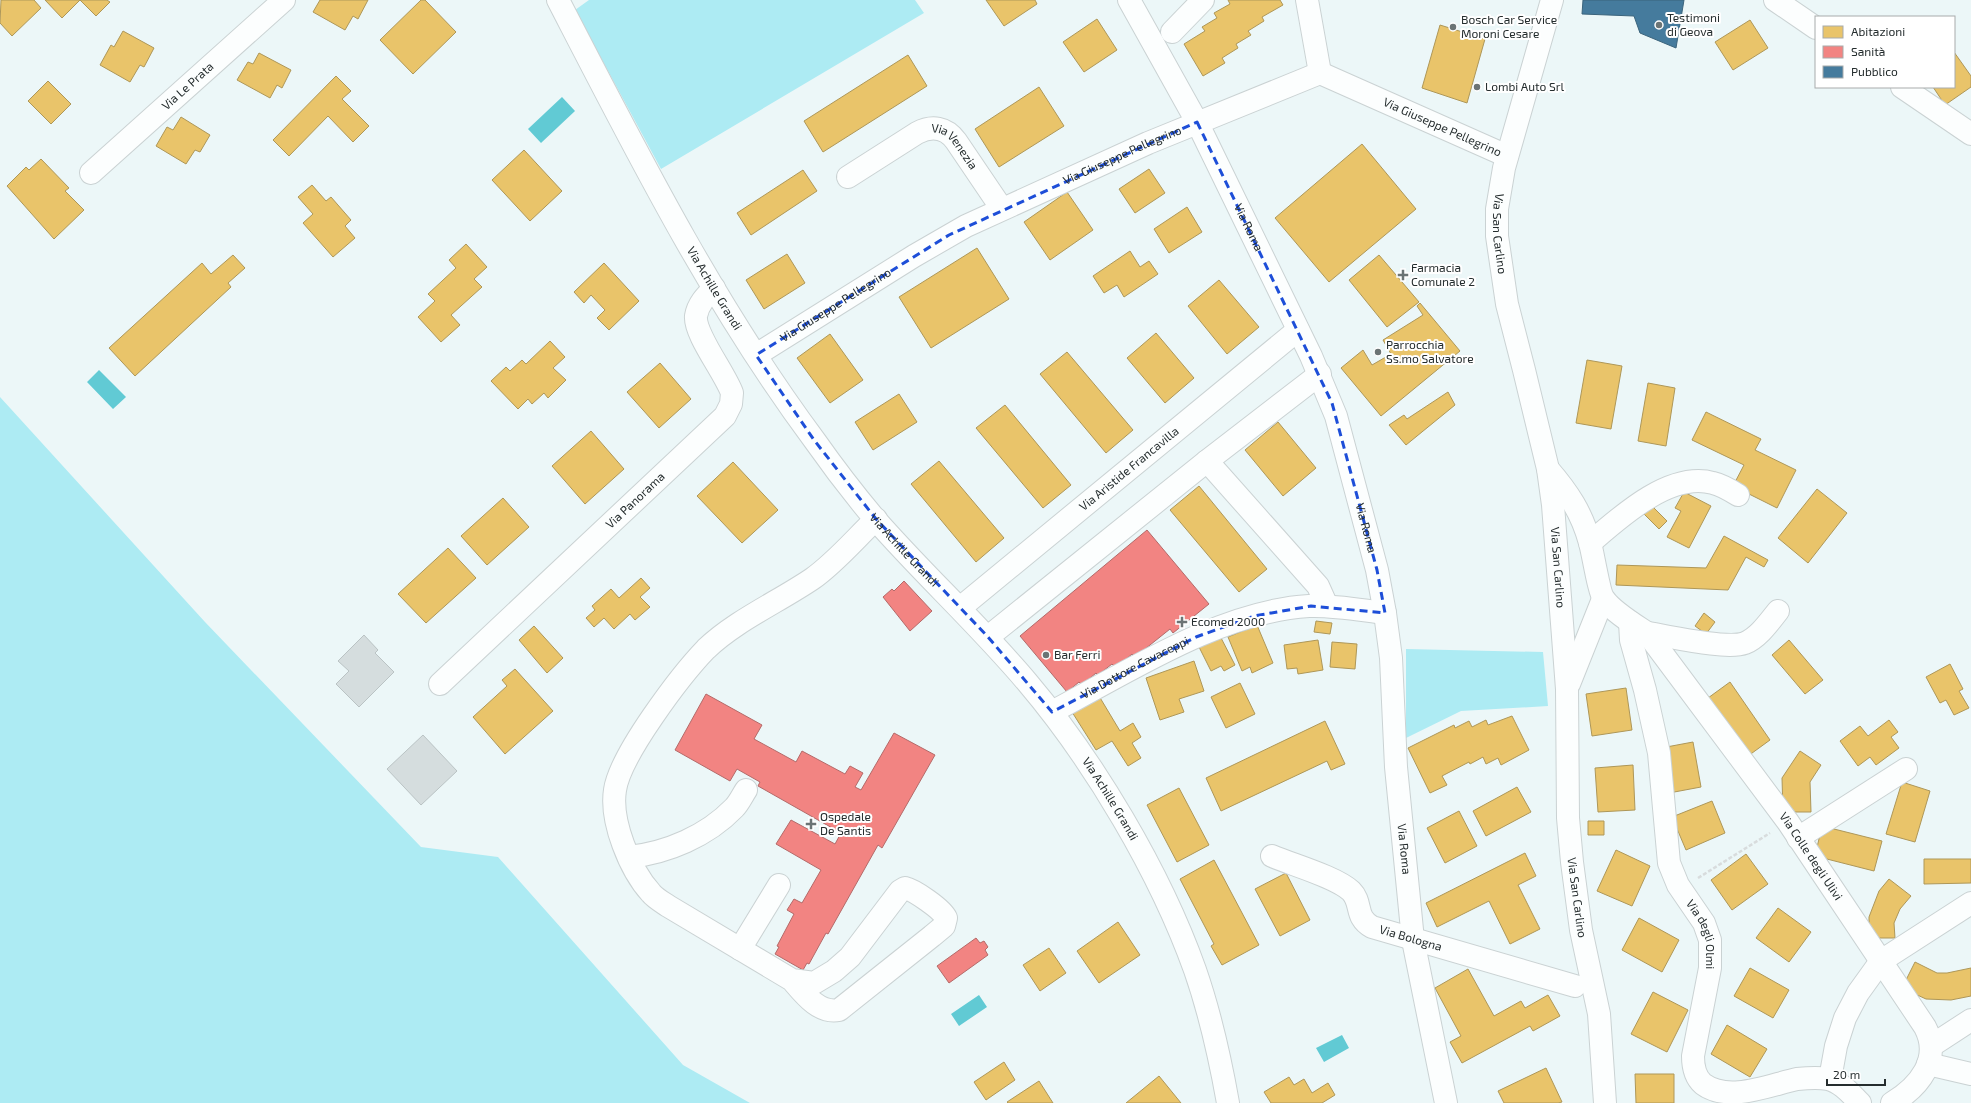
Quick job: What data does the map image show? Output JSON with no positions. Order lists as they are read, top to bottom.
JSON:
{
  "streets": {
    "street": [
      "Via Le Prata",
      "Via Giuseppe Pellegrino",
      "Via Venezia",
      "Via Roma",
      "Via San Carlino",
      "Via Achille Grandi",
      "Via Aristide Francavilla",
      "Via Panorama",
      "Via Dottore Cavaceppi",
      "Via Colle degli Ulivi",
      "Via degli Olmi",
      "Via Bologna"
    ]
  },
  "crossings": [
    ["Via Giuseppe Pellegrino", "Via Venezia"],
    ["Via Giuseppe Pellegrino", "Via Roma"],
    ["Via Giuseppe Pellegrino", "Via San Carlino"],
    ["Via Giuseppe Pellegrino", "Via Achille Grandi"],
    ["Via Roma", "Via Aristide Francavilla"],
    ["Via Roma", "Via Dottore Cavaceppi"],
    ["Via Roma", "Via Bologna"],
    ["Via Achille Grandi", "Via Aristide Francavilla"],
    ["Via Achille Grandi", "Via Panorama"],
    ["Via Achille Grandi", "Via Dottore Cavaceppi"],
    ["Via Colle degli Ulivi", "Via degli Olmi"]
  ],
  "places": {
    "other": [
      "Testimoni di Geova",
      "Bosch Car Service Moroni Cesare",
      "Lombi Auto Srl",
      "Parrocchia Ss.mo Salvatore",
      "Bar Ferri"
    ],
    "health": ["Farmacia Comunale 2", "Ecomed 2000", "Ospedale De Santis"]
  },
  "legend": ["Abitazioni", "Sanità", "Pubblico"],
  "scale_bar": "20 m"
}
